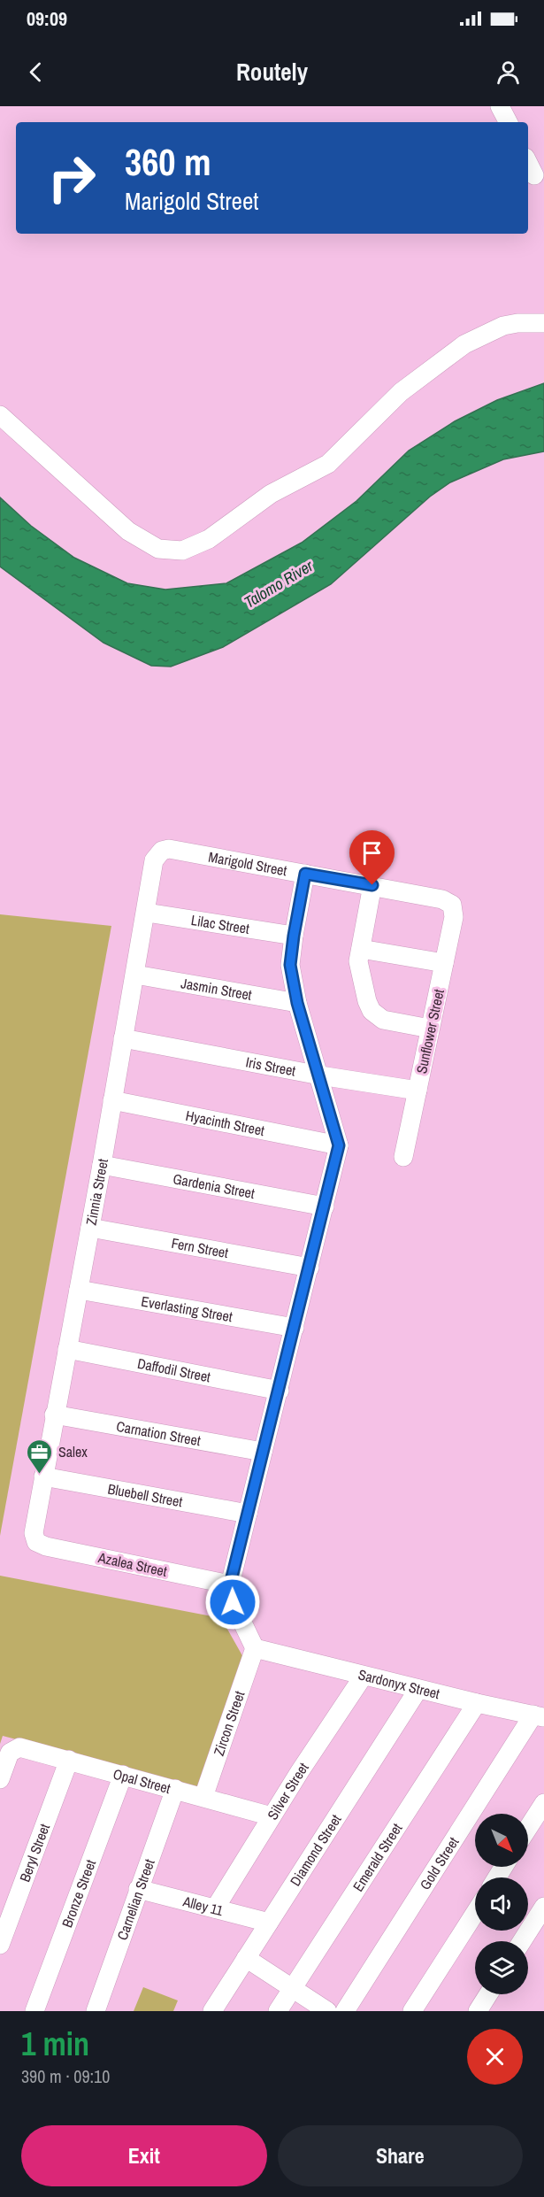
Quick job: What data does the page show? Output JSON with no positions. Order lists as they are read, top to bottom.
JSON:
{
  "streets": {
    "street": [
      "Marigold Street",
      "Lilac Street",
      "Jasmin Street",
      "Sunflower Street",
      "Iris Street",
      "Hyacinth Street",
      "Gardenia Street",
      "Zinnia Street",
      "Fern Street",
      "Everlasting Street",
      "Daffodil Street",
      "Carnation Street",
      "Bluebell Street",
      "Azalea Street",
      "Sardonyx Street",
      "Zircon Street",
      "Opal Street",
      "Silver Street",
      "Diamond Street",
      "Beryl Street",
      "Emerald Street",
      "Gold Street",
      "Bronze Street",
      "Carnelian Street",
      "Alley 11"
    ]
  },
  "crossings": [
    ["Marigold Street", "Sunflower Street"],
    ["Marigold Street", "Zinnia Street"],
    ["Lilac Street", "Zinnia Street"],
    ["Jasmin Street", "Zinnia Street"],
    ["Sunflower Street", "Iris Street"],
    ["Iris Street", "Zinnia Street"],
    ["Hyacinth Street", "Zinnia Street"],
    ["Gardenia Street", "Zinnia Street"],
    ["Zinnia Street", "Fern Street"],
    ["Zinnia Street", "Everlasting Street"],
    ["Zinnia Street", "Daffodil Street"],
    ["Zinnia Street", "Carnation Street"],
    ["Zinnia Street", "Bluebell Street"],
    ["Zinnia Street", "Azalea Street"],
    ["Sardonyx Street", "Zircon Street"],
    ["Sardonyx Street", "Silver Street"],
    ["Sardonyx Street", "Diamond Street"],
    ["Sardonyx Street", "Emerald Street"],
    ["Sardonyx Street", "Gold Street"],
    ["Zircon Street", "Opal Street"],
    ["Opal Street", "Silver Street"],
    ["Opal Street", "Beryl Street"],
    ["Opal Street", "Bronze Street"],
    ["Opal Street", "Carnelian Street"],
    ["Silver Street", "Alley 11"],
    ["Diamond Street", "Alley 11"],
    ["Carnelian Street", "Alley 11"]
  ],
  "water": ["Talomo River"],
  "places": {
    "office": ["Salex"]
  },
  "north": "bottom right",
  "page": {
    "status": "09:09",
    "header": "Routely",
    "turn": ["360 m", "Marigold Street"],
    "heading": ["1 min", "390 m · 09:10"],
    "buttons": ["Exit", "Share"]
  }
}
